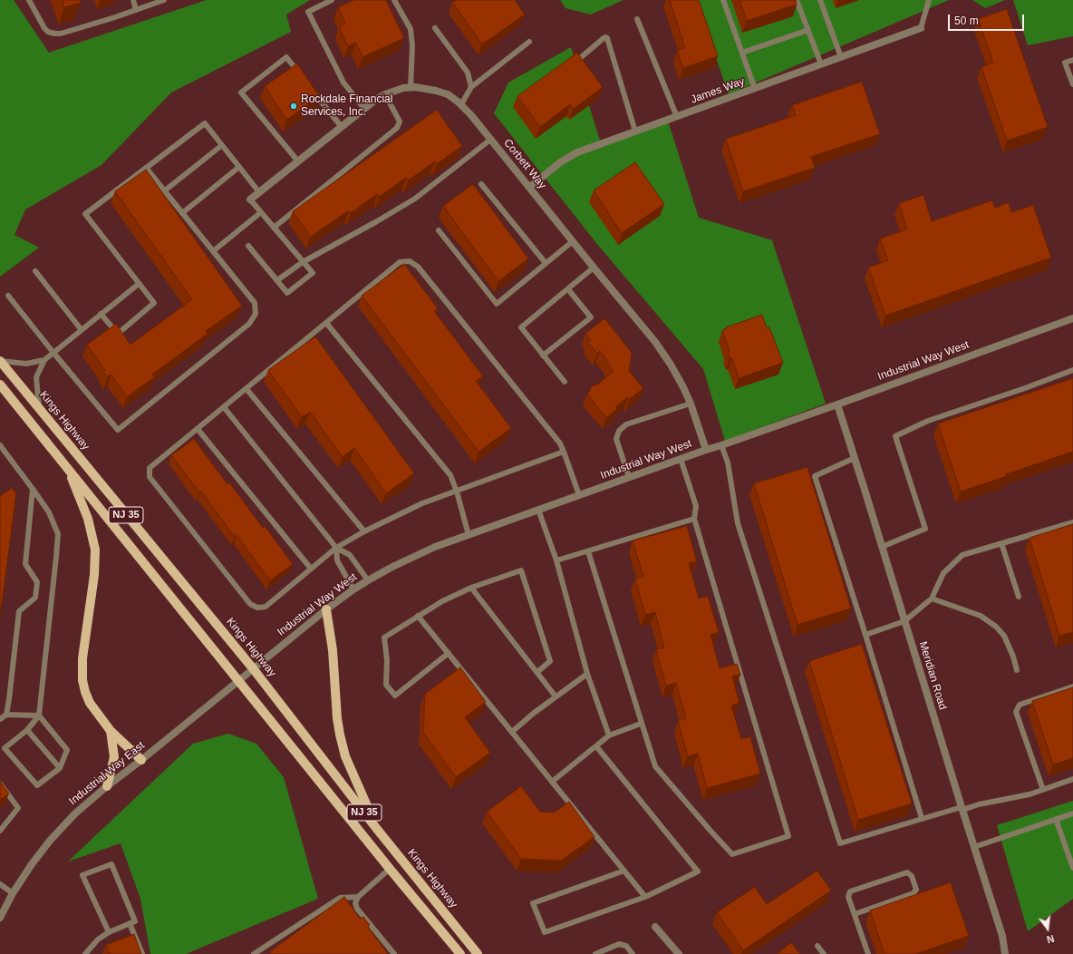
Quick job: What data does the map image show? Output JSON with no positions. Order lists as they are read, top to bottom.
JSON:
{
  "streets": {
    "main road": ["Kings Highway", "NJ 35"],
    "street": [
      "James Way",
      "Corbett Way",
      "Industrial Way West",
      "Meridian Road",
      "Industrial Way East"
    ]
  },
  "crossings": [
    ["James Way", "Corbett Way"],
    ["Corbett Way", "Industrial Way West"],
    ["Industrial Way West", "Kings Highway"],
    ["Industrial Way West", "Meridian Road"],
    ["Industrial Way West", "Industrial Way East"],
    ["Kings Highway", "Industrial Way East"],
    ["NJ 35", "Industrial Way East"]
  ],
  "places": ["Rockdale Financial Services, Inc."],
  "scale_bar": "50 m",
  "north": "bottom"
}
